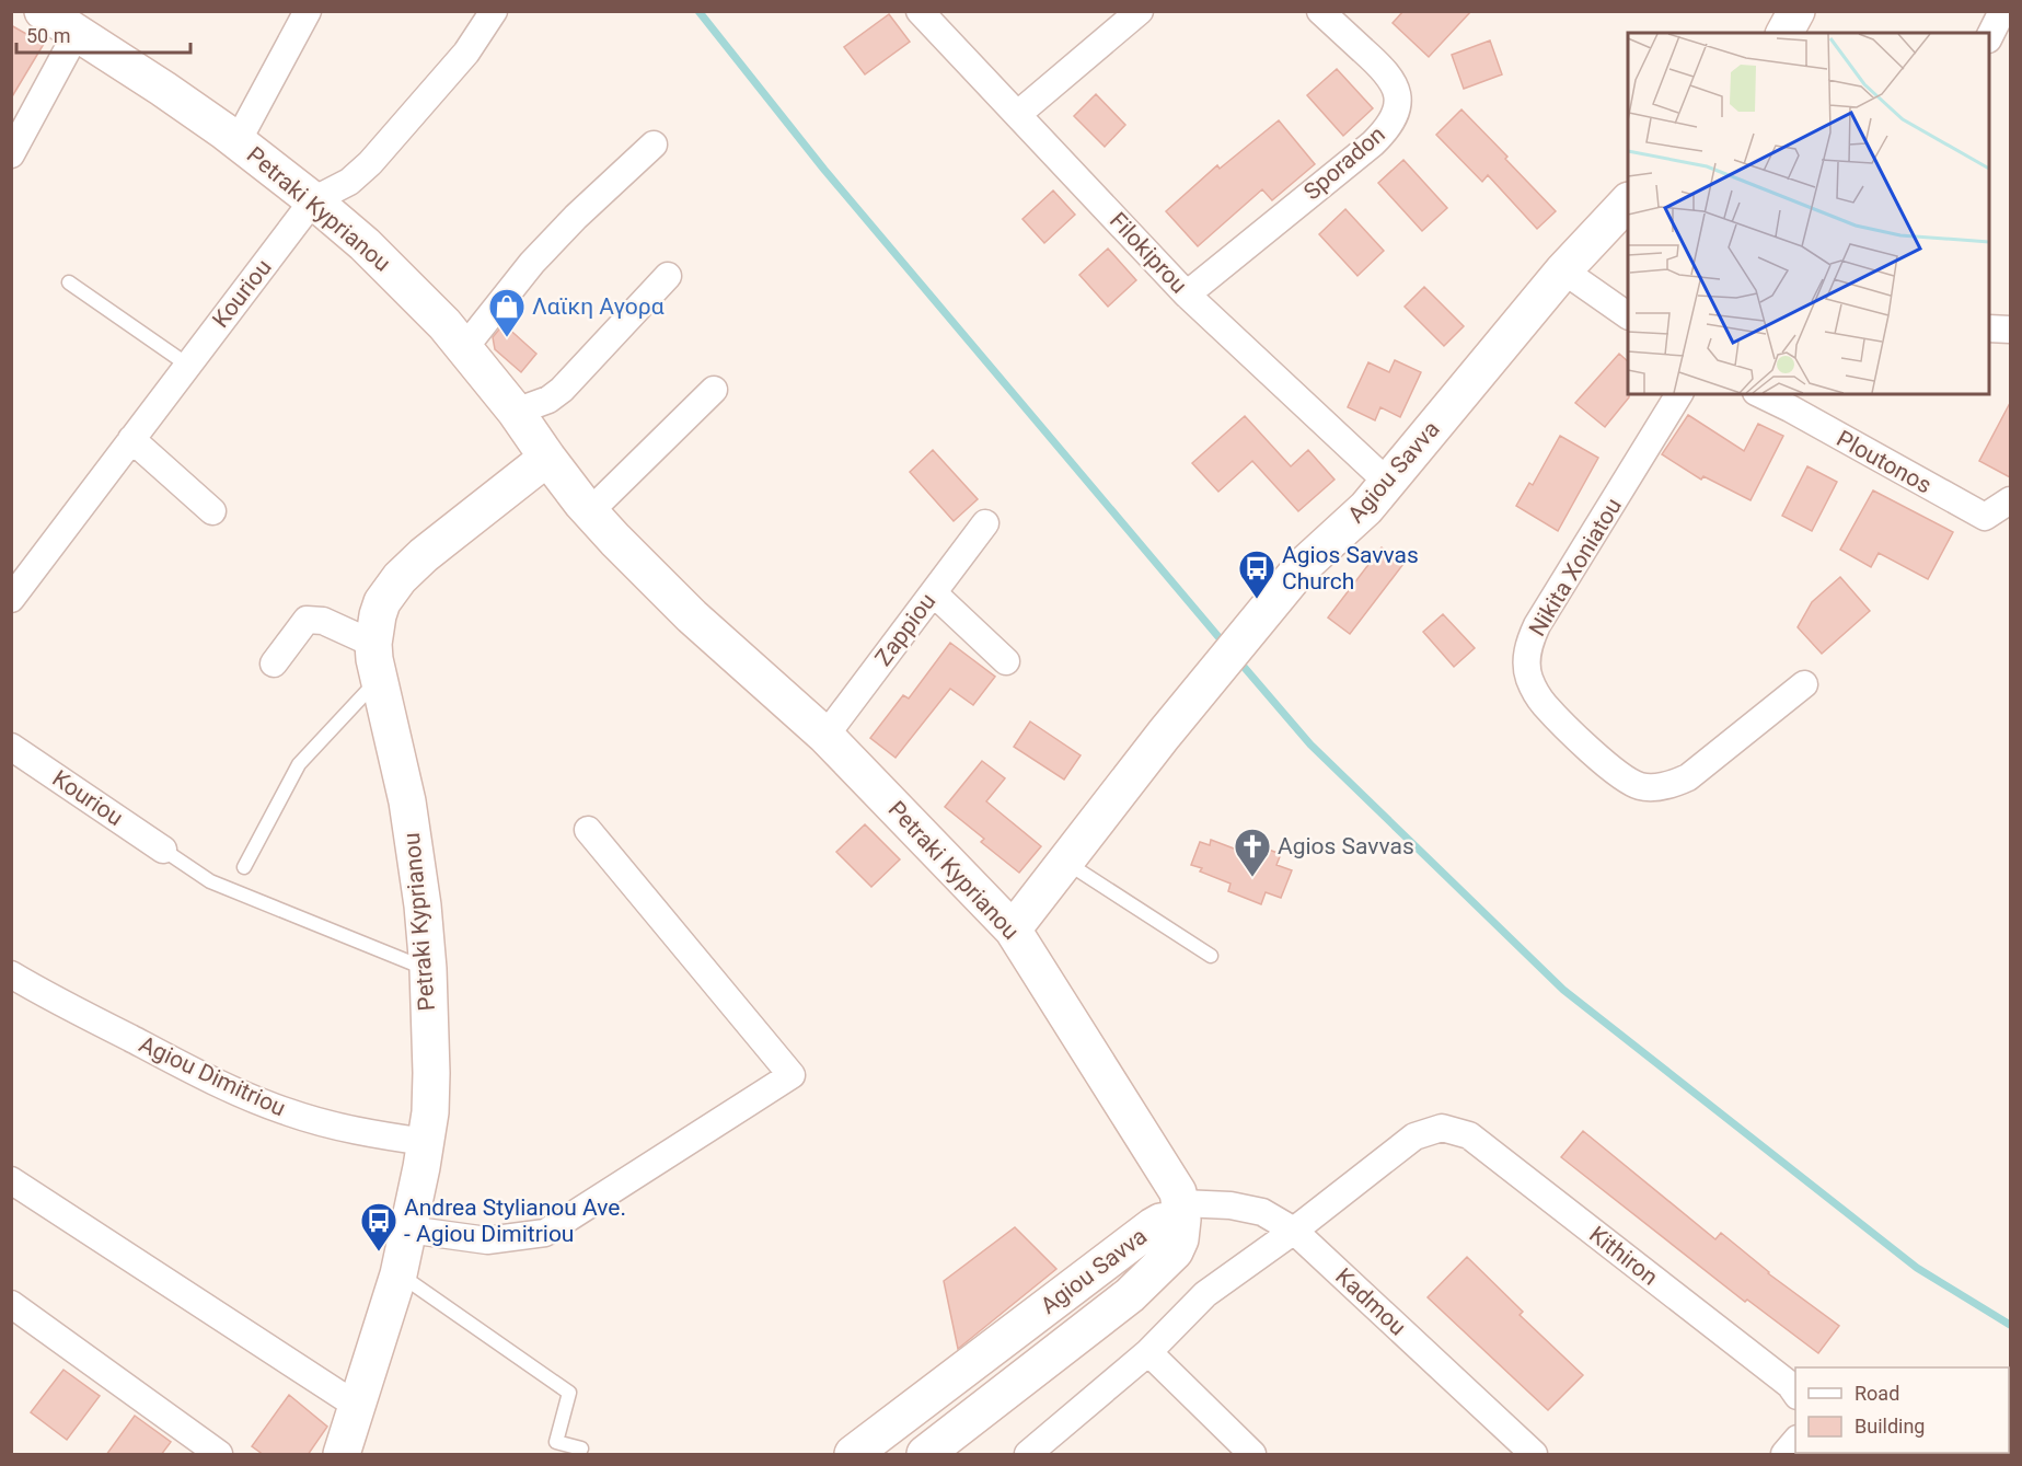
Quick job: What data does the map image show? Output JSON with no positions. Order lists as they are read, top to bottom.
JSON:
{
  "streets": {
    "main road": ["Petraki Kyprianou", "Agiou Savva"],
    "street": [
      "Sporadon",
      "Filokiprou",
      "Kouriou",
      "Ploutonos",
      "Nikita Xoniatou",
      "Zappiou",
      "Agiou Dimitriou",
      "Kithiron",
      "Kadmou"
    ]
  },
  "crossings": [
    ["Sporadon", "Filokiprou"],
    ["Petraki Kyprianou", "Kouriou"],
    ["Petraki Kyprianou", "Agiou Savva"],
    ["Petraki Kyprianou", "Zappiou"],
    ["Petraki Kyprianou", "Agiou Dimitriou"],
    ["Petraki Kyprianou", "Kadmou"],
    ["Filokiprou", "Agiou Savva"],
    ["Agiou Savva", "Kadmou"],
    ["Kithiron", "Kadmou"]
  ],
  "places": {
    "shop": ["Λαϊκη Αγορα"],
    "bus stop": ["Agios Savvas Church", "Andrea Stylianou Ave. - Agiou Dimitriou"],
    "church": ["Agios Savvas"]
  },
  "legend": ["Road", "Building"],
  "scale_bar": "50 m"
}
